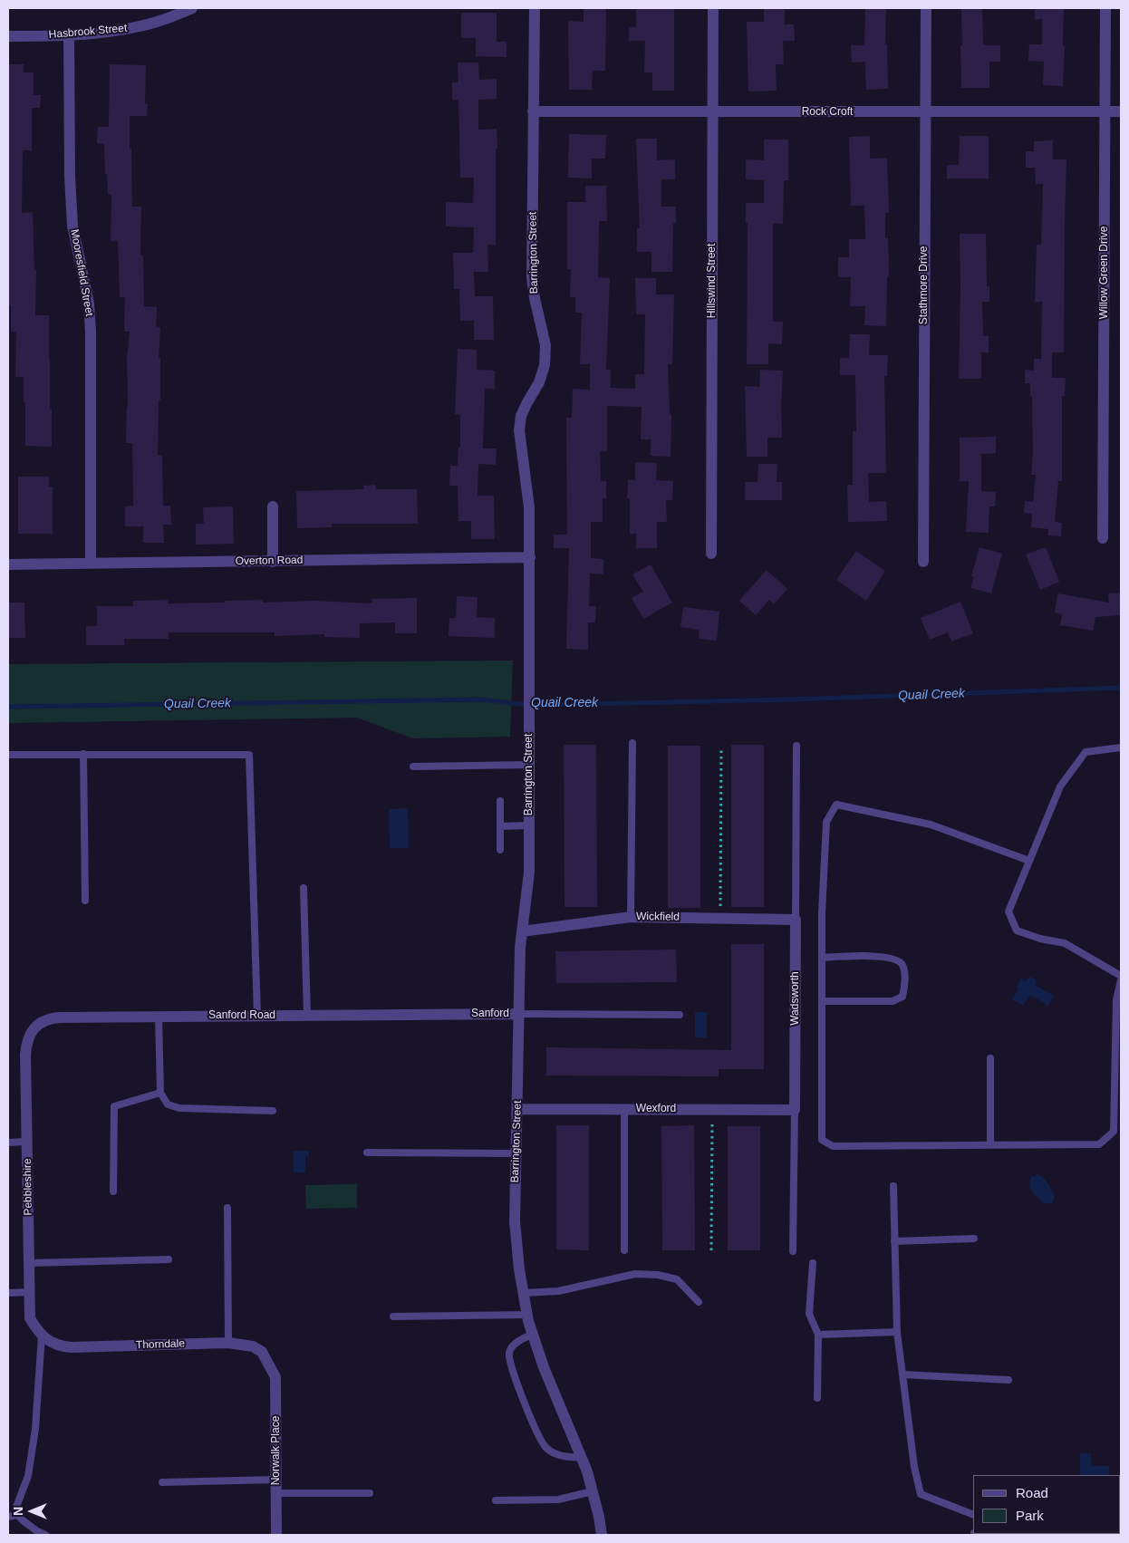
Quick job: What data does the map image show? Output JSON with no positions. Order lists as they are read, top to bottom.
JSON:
{
  "streets": {
    "street": [
      "Hasbrook Street",
      "Rock Croft",
      "Barrington Street",
      "Mooresfield Street",
      "Willow Green Drive",
      "Hillswind Street",
      "Stathmore Drive",
      "Overton Road",
      "Wickfield",
      "Wadsworth",
      "Sanford",
      "Sanford Road",
      "Wexford",
      "Pebbleshire",
      "Thorndale",
      "Norwalk Place"
    ]
  },
  "crossings": [
    ["Hasbrook Street", "Mooresfield Street"],
    ["Rock Croft", "Barrington Street"],
    ["Rock Croft", "Willow Green Drive"],
    ["Rock Croft", "Hillswind Street"],
    ["Rock Croft", "Stathmore Drive"],
    ["Barrington Street", "Overton Road"],
    ["Barrington Street", "Wickfield"],
    ["Barrington Street", "Sanford"],
    ["Barrington Street", "Wexford"],
    ["Mooresfield Street", "Overton Road"],
    ["Wickfield", "Wadsworth"],
    ["Wadsworth", "Wexford"],
    ["Sanford", "Sanford Road"],
    ["Sanford Road", "Pebbleshire"],
    ["Pebbleshire", "Thorndale"],
    ["Thorndale", "Norwalk Place"]
  ],
  "water": ["Quail Creek"],
  "legend": ["Road", "Park"],
  "north": "left"
}
